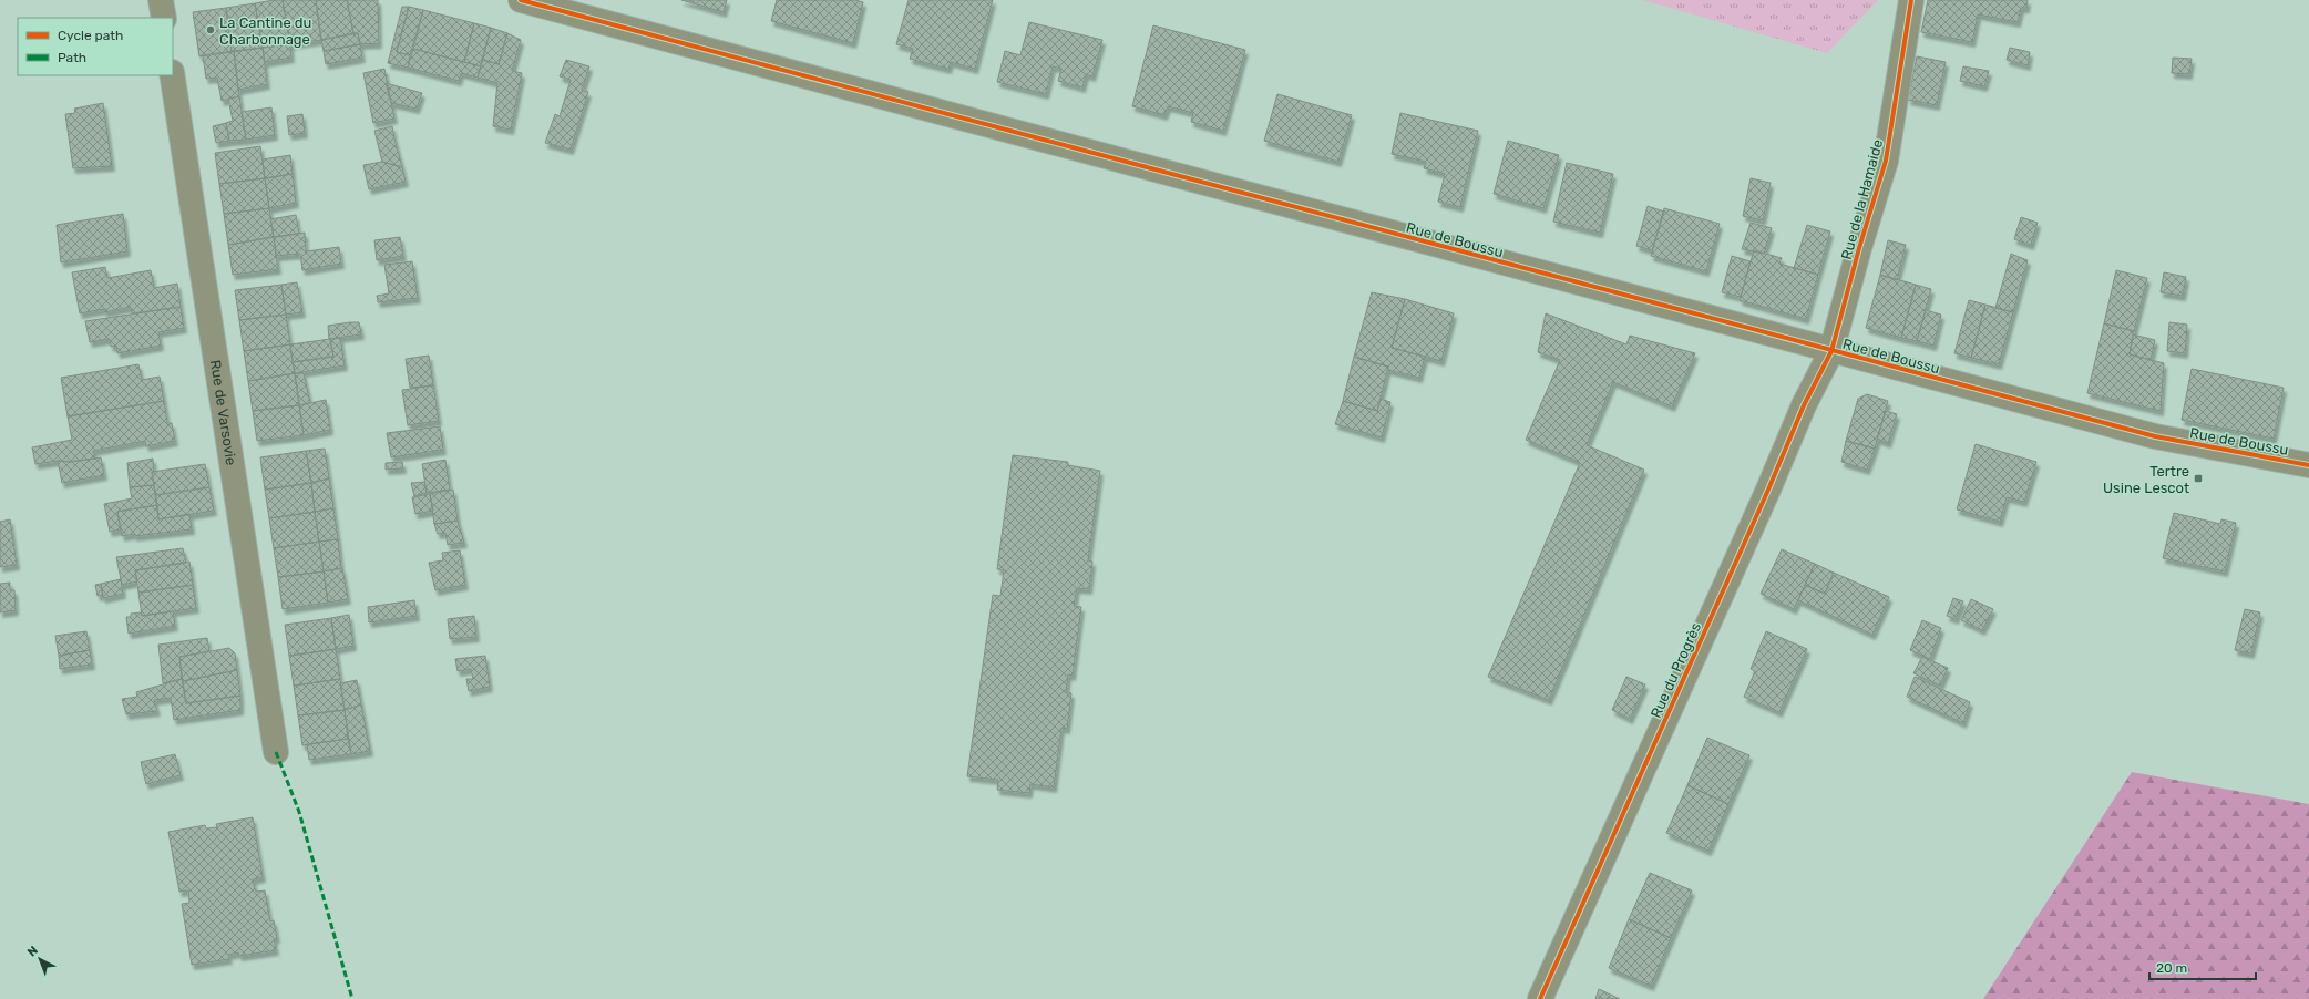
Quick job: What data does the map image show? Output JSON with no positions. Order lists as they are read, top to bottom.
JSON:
{
  "streets": {
    "street": [
      "Rue de la Hamaide",
      "Rue de Boussu",
      "Rue de Varsovie",
      "Rue du Progrès"
    ]
  },
  "crossings": [
    ["Rue de la Hamaide", "Rue de Boussu"],
    ["Rue de la Hamaide", "Rue du Progrès"],
    ["Rue de Boussu", "Rue du Progrès"]
  ],
  "places": {
    "other": ["La Cantine du Charbonnage"],
    "transit": ["Tertre Usine Lescot"]
  },
  "legend": ["Cycle path", "Path"],
  "scale_bar": "20 m",
  "north": "top left"
}
